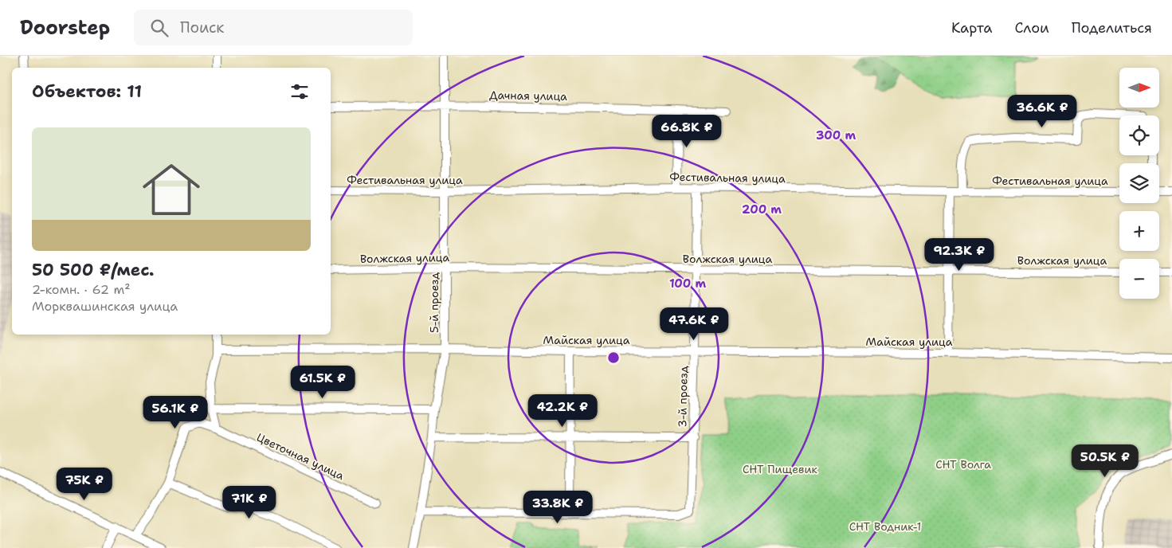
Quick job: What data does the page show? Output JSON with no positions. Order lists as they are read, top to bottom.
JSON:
{
  "streets": {
    "street": [
      "Дачная улица",
      "Фестивальная улица",
      "Волжская улица",
      "5-й проезд",
      "Майская улица",
      "3-й проезд",
      "Цветочная улица"
    ]
  },
  "crossings": [
    ["Дачная улица", "5-й проезд"],
    ["Фестивальная улица", "5-й проезд"],
    ["Фестивальная улица", "3-й проезд"],
    ["Волжская улица", "5-й проезд"],
    ["Волжская улица", "3-й проезд"],
    ["5-й проезд", "Майская улица"],
    ["Майская улица", "3-й проезд"]
  ],
  "parks": ["СНТ Волга", "СНТ Пищевик", "СНТ Водник-1"],
  "north": "right",
  "page": {
    "header": "Doorstep",
    "search": "Поиск",
    "nav": ["Карта", "Слои", "Поделиться"],
    "map_buttons": ["+", "−"],
    "heading": "Объектов: 11",
    "price": [
      "36.6K ₽",
      "66.8K ₽",
      "92.3K ₽",
      "47.6K ₽",
      "61.5K ₽",
      "42.2K ₽",
      "56.1K ₽",
      "50.5K ₽",
      "75K ₽",
      "71K ₽",
      "33.8K ₽"
    ],
    "list": [
      {
        "name": "50 500 ₽/мес.",
        "note": "2-комн. · 62 m² · Морквашинская улица"
      }
    ]
  },
  "rings": ["300 m", "200 m", "100 m"]
}
